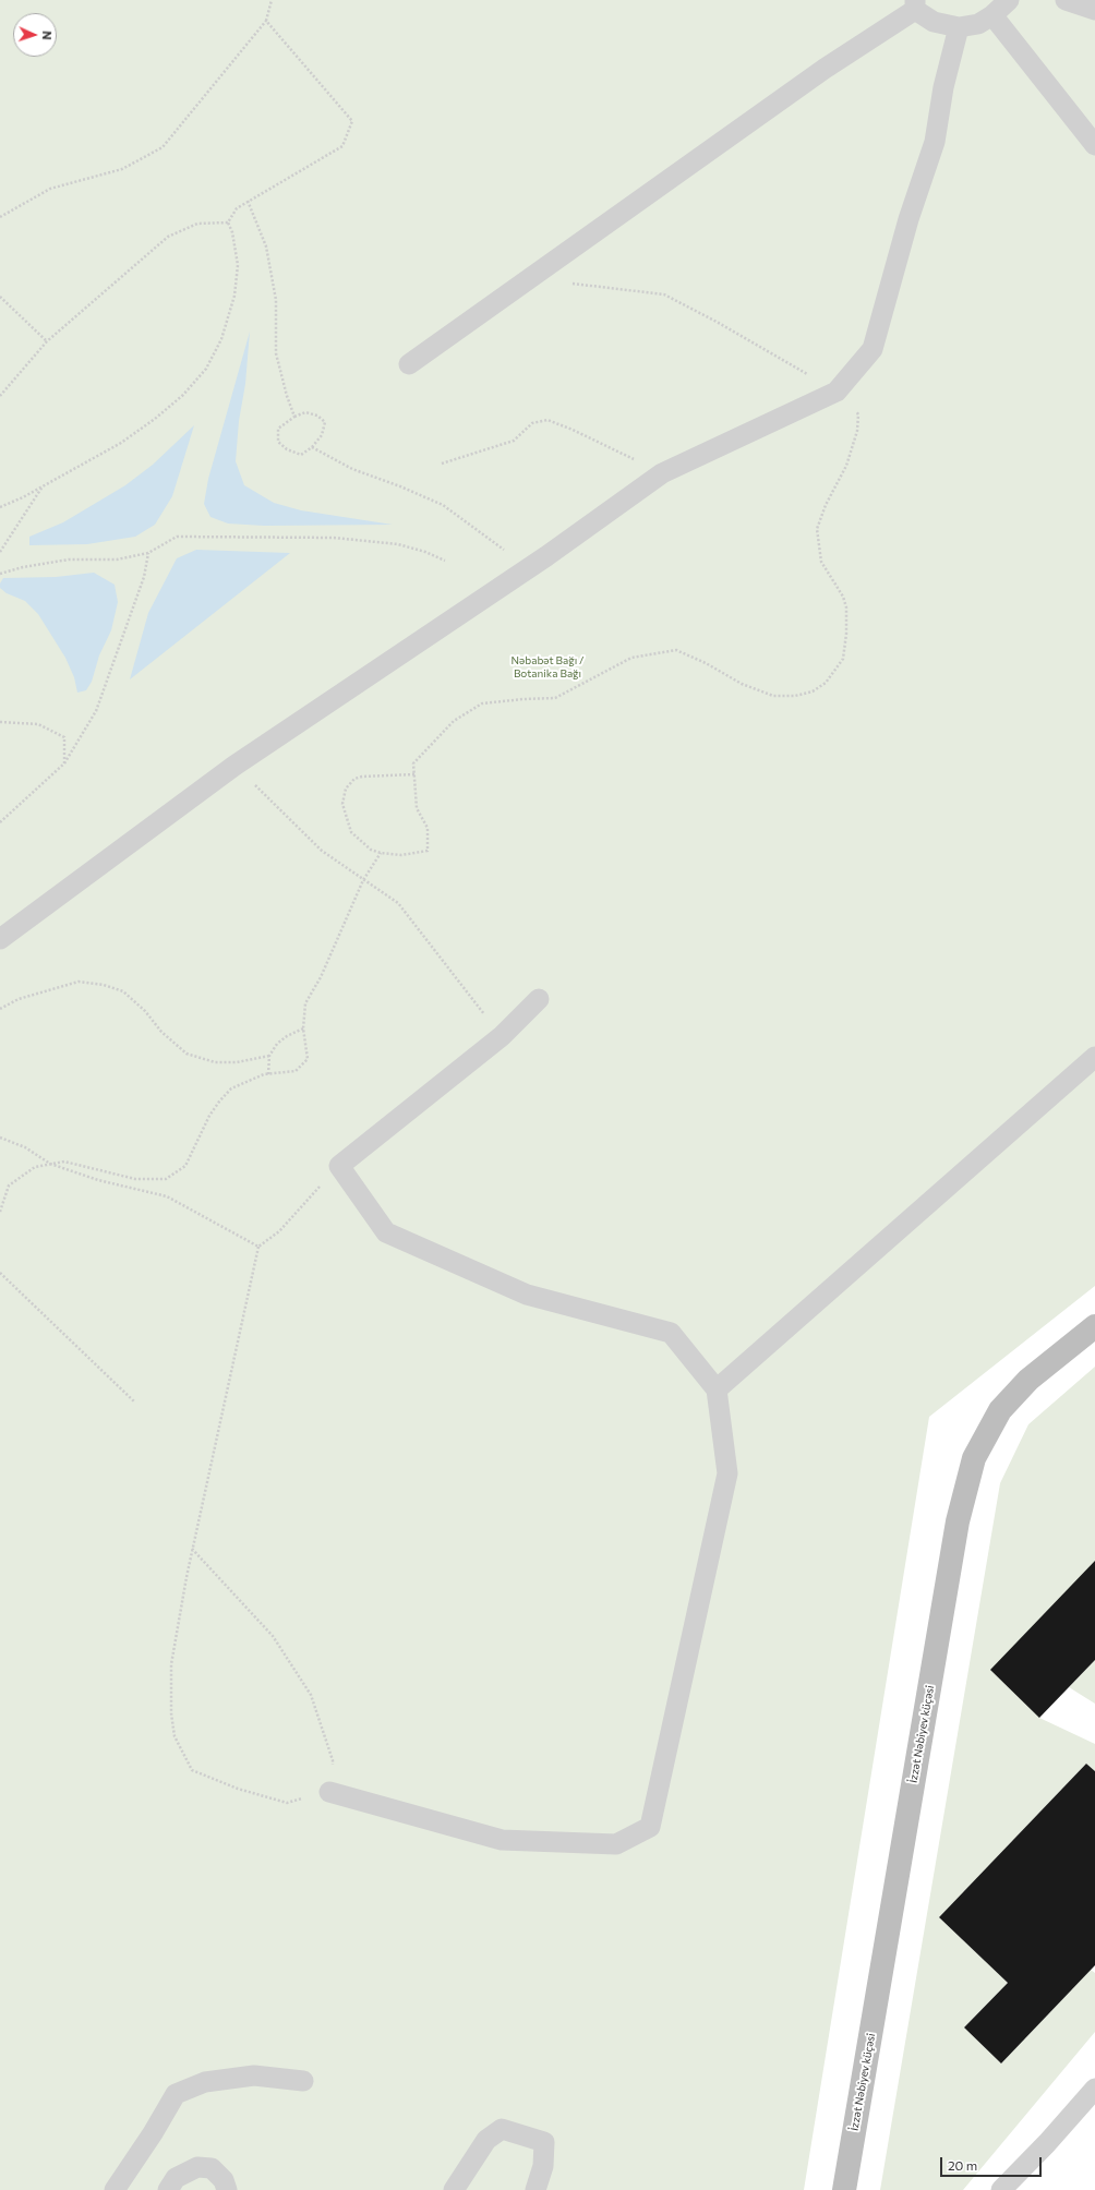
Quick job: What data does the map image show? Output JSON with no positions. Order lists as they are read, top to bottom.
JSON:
{
  "streets": {
    "main road": ["İzzət Nəbiyev küçəsi"]
  },
  "parks": ["Nəbabət Bağı / Botanika Bağı"],
  "scale_bar": "20 m",
  "north": "right"
}
